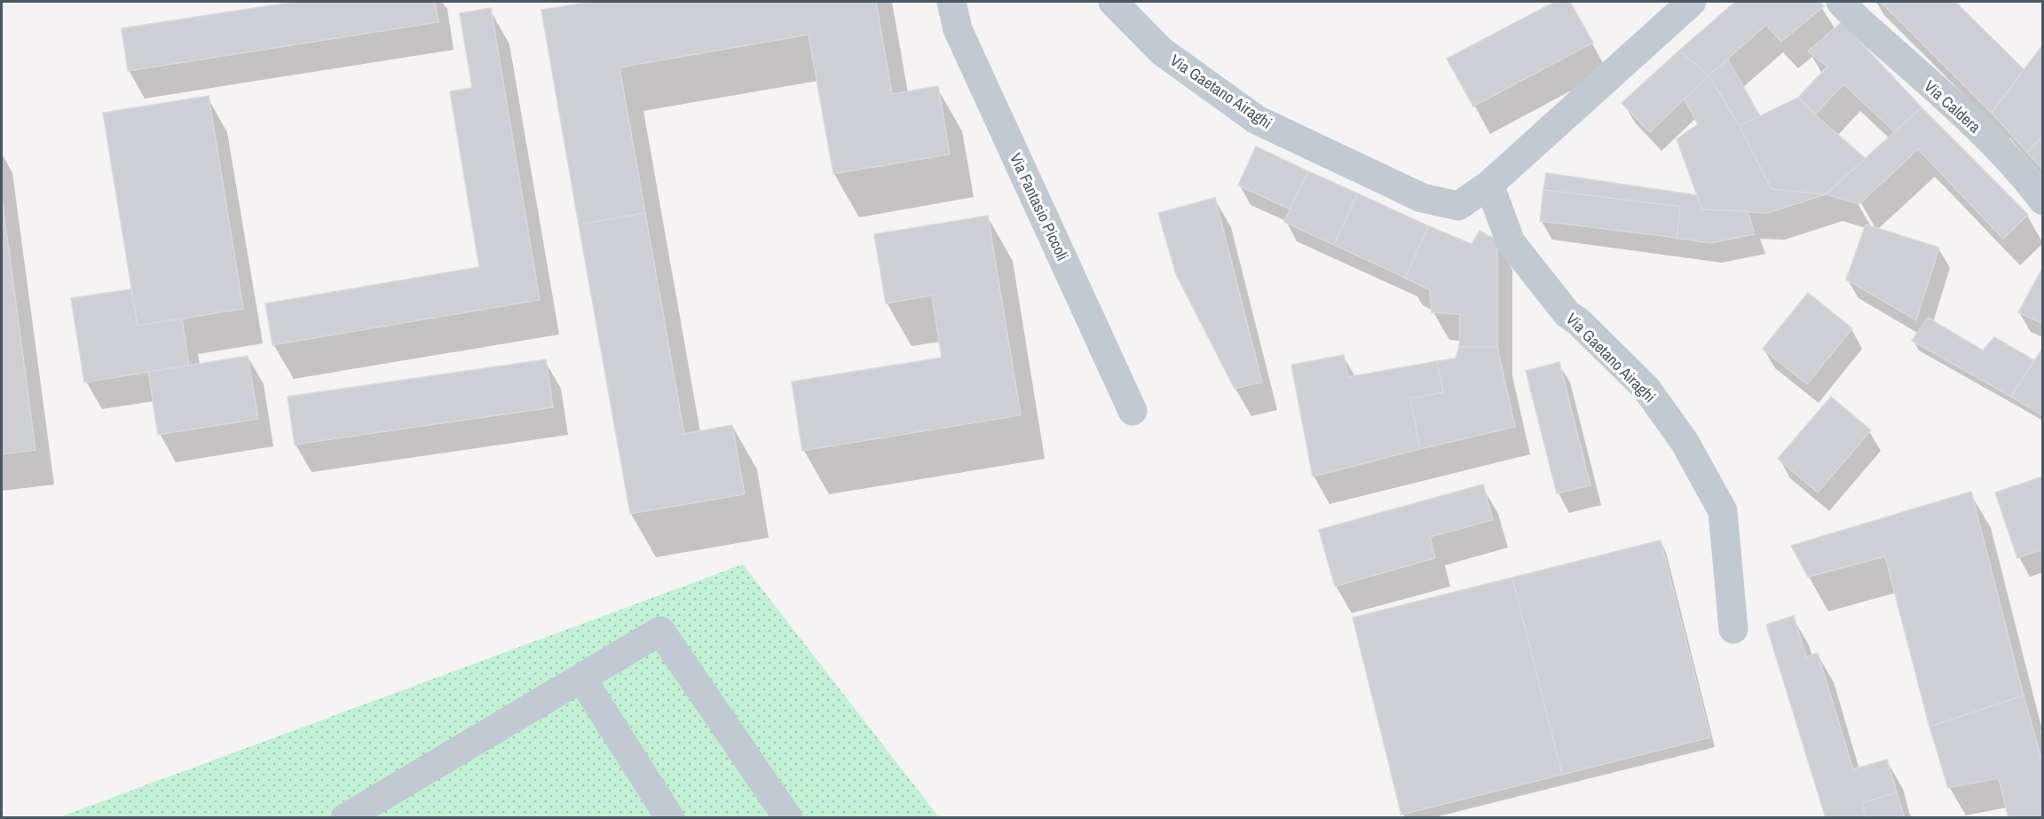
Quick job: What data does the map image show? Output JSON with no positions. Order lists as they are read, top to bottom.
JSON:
{
  "streets": {
    "street": ["Via Gaetano Airaghi", "Via Caldera", "Via Fantasio Piccoli"]
  }
}
